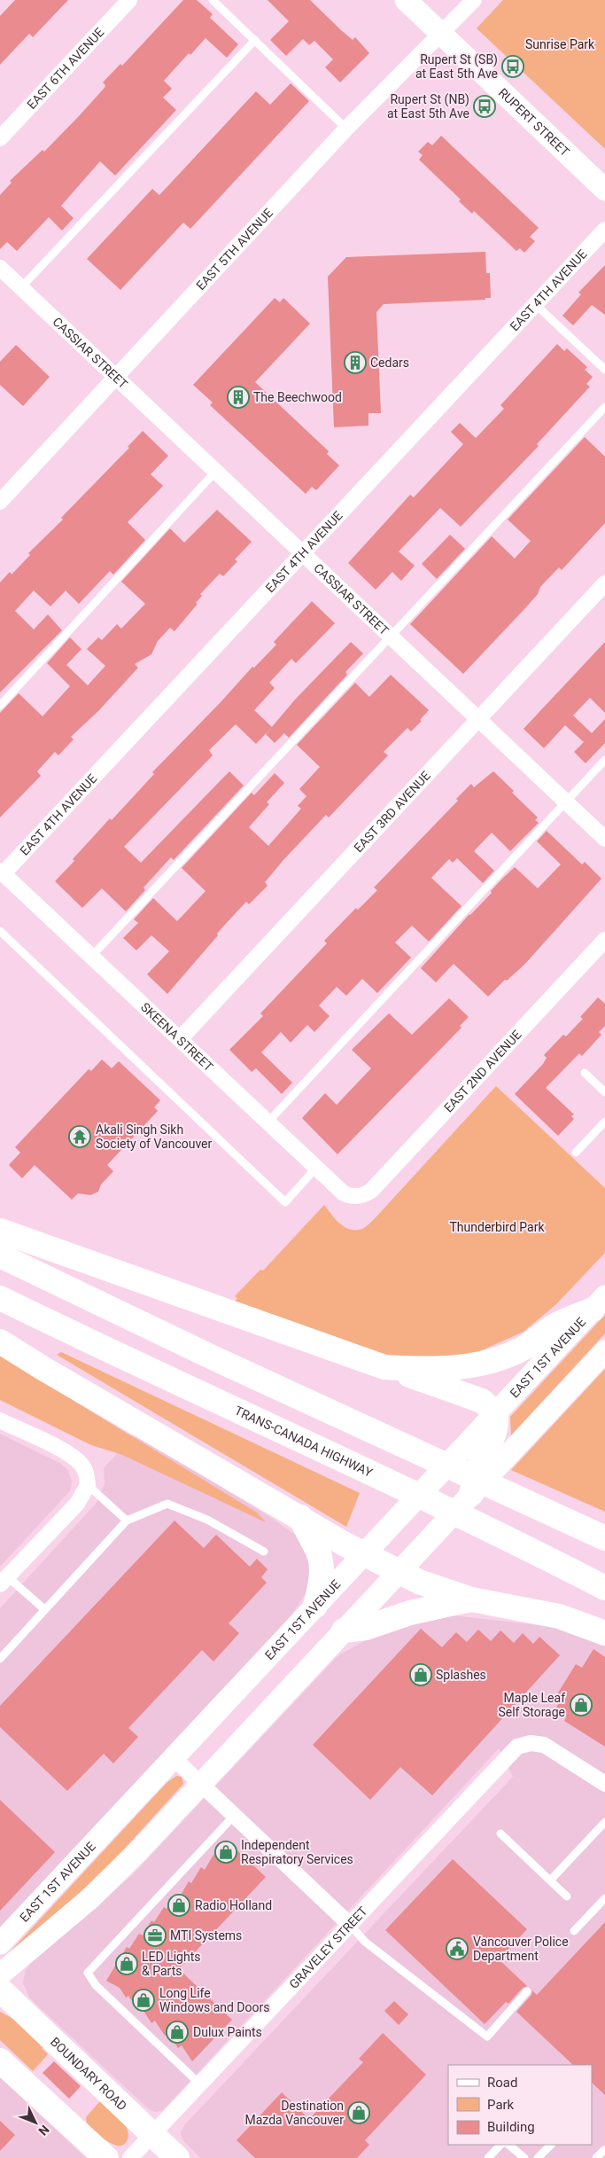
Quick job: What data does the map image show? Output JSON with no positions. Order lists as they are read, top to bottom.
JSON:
{
  "streets": {
    "main road": [
      "RUPERT STREET",
      "EAST 1ST AVENUE",
      "TRANS-CANADA HIGHWAY",
      "BOUNDARY ROAD"
    ],
    "street": [
      "EAST 6TH AVENUE",
      "EAST 5TH AVENUE",
      "EAST 4TH AVENUE",
      "CASSIAR STREET",
      "EAST 3RD AVENUE",
      "SKEENA STREET",
      "EAST 2ND AVENUE",
      "GRAVELEY STREET"
    ]
  },
  "crossings": [
    ["RUPERT STREET", "EAST 5TH AVENUE"],
    ["EAST 5TH AVENUE", "CASSIAR STREET"],
    ["EAST 4TH AVENUE", "CASSIAR STREET"],
    ["EAST 4TH AVENUE", "SKEENA STREET"],
    ["CASSIAR STREET", "EAST 3RD AVENUE"],
    ["EAST 3RD AVENUE", "SKEENA STREET"],
    ["SKEENA STREET", "EAST 2ND AVENUE"],
    ["GRAVELEY STREET", "BOUNDARY ROAD"]
  ],
  "parks": ["Sunrise Park", "Thunderbird Park"],
  "places": {
    "bus stop": ["Rupert St (SB) at East 5th Ave", "Rupert St (NB) at East 5th Ave"],
    "building": ["Cedars", "The Beechwood"],
    "temple": ["Akali Singh Sikh Society of Vancouver"],
    "shop": [
      "Splashes",
      "Maple Leaf Self Storage",
      "Independent Respiratory Services",
      "Radio Holland",
      "LED Lights & Parts",
      "Long Life Windows and Doors",
      "Dulux Paints",
      "Destination Mazda Vancouver"
    ],
    "office": ["MTI Systems"],
    "public building": ["Vancouver Police Department"]
  },
  "legend": ["Road", "Park", "Building"],
  "north": "bottom right"
}
